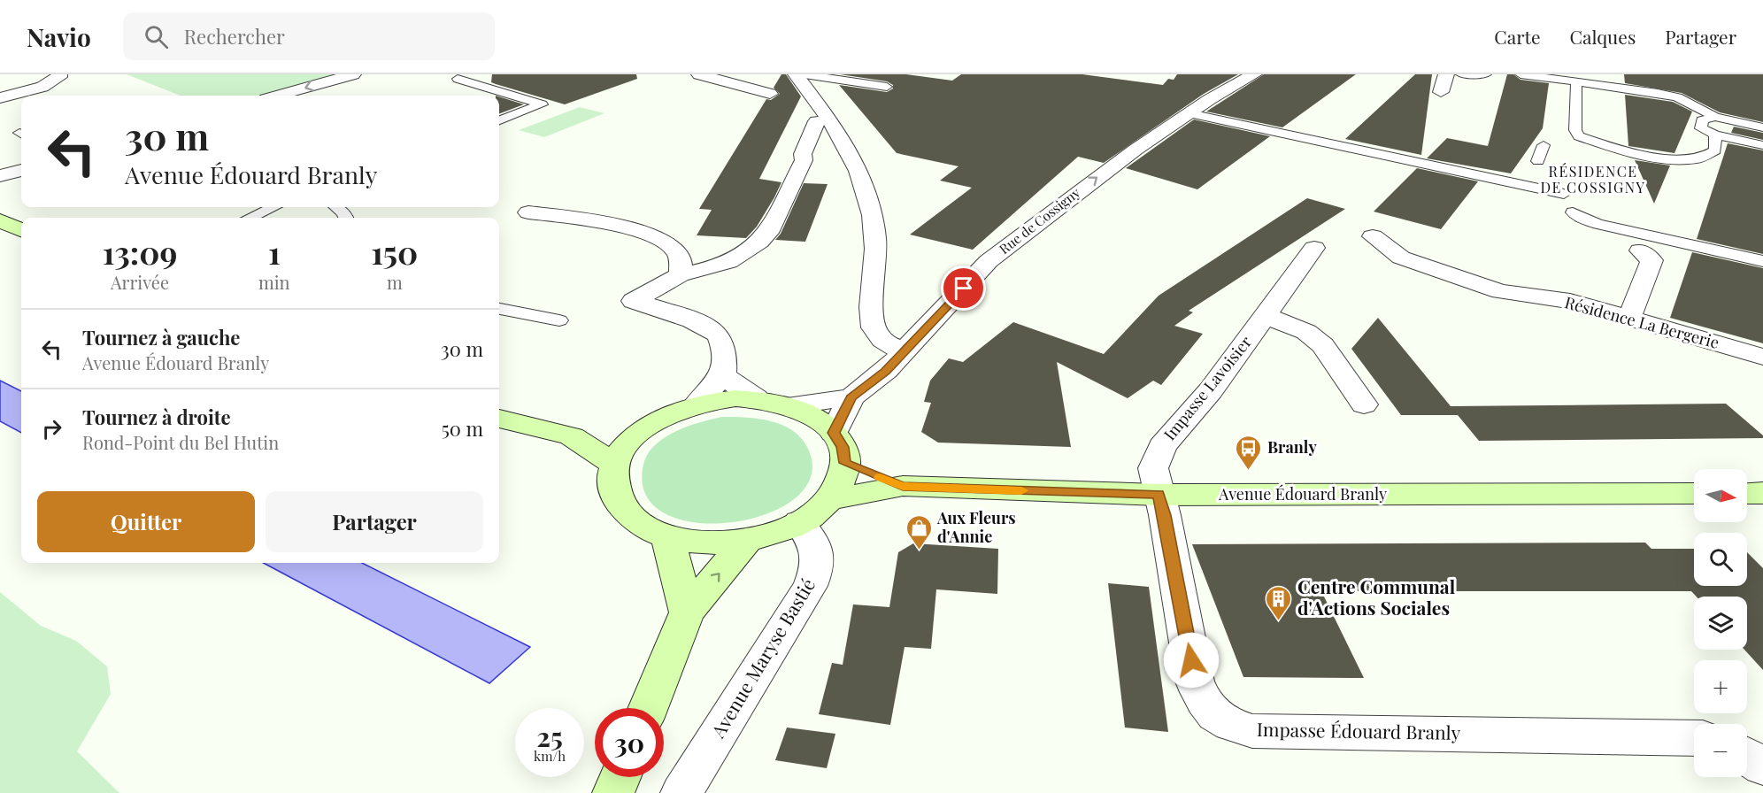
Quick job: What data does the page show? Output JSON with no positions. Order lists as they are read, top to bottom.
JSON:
{
  "streets": {
    "street": [
      "Rue de Cossigny",
      "Résidence La Bergerie",
      "Impasse Lavoisier",
      "Avenue Édouard Branly",
      "Avenue Maryse Bastié",
      "Impasse Édouard Branly"
    ]
  },
  "crossings": [
    ["Impasse Lavoisier", "Avenue Édouard Branly"],
    ["Impasse Lavoisier", "Impasse Édouard Branly"],
    ["Avenue Édouard Branly", "Impasse Édouard Branly"]
  ],
  "districts": ["RÉSIDENCE DE COSSIGNY"],
  "places": {
    "bus stop": ["Branly"],
    "shop": ["Aux Fleurs d'Annie"],
    "building": ["Centre Communal d'Actions Sociales"]
  },
  "north": "right",
  "page": {
    "header": "Navio",
    "search": "Rechercher",
    "nav": ["Carte", "Calques", "Partager"],
    "turn": ["30 m", "Avenue Édouard Branly"],
    "eta": [
      "13:09",
      "Arrivée",
      "1",
      "min",
      "150",
      "m"
    ],
    "list": [
      {
        "name": "Tournez à gauche",
        "note": "Avenue Édouard Branly",
        "value": "30 m"
      },
      {
        "name": "Tournez à droite",
        "note": "Rond-Point du Bel Hutin",
        "value": "50 m"
      }
    ],
    "map_buttons": ["+", "−"],
    "buttons": ["Quitter", "Partager"],
    "speed": "25 km/h",
    "limit": "30"
  }
}
